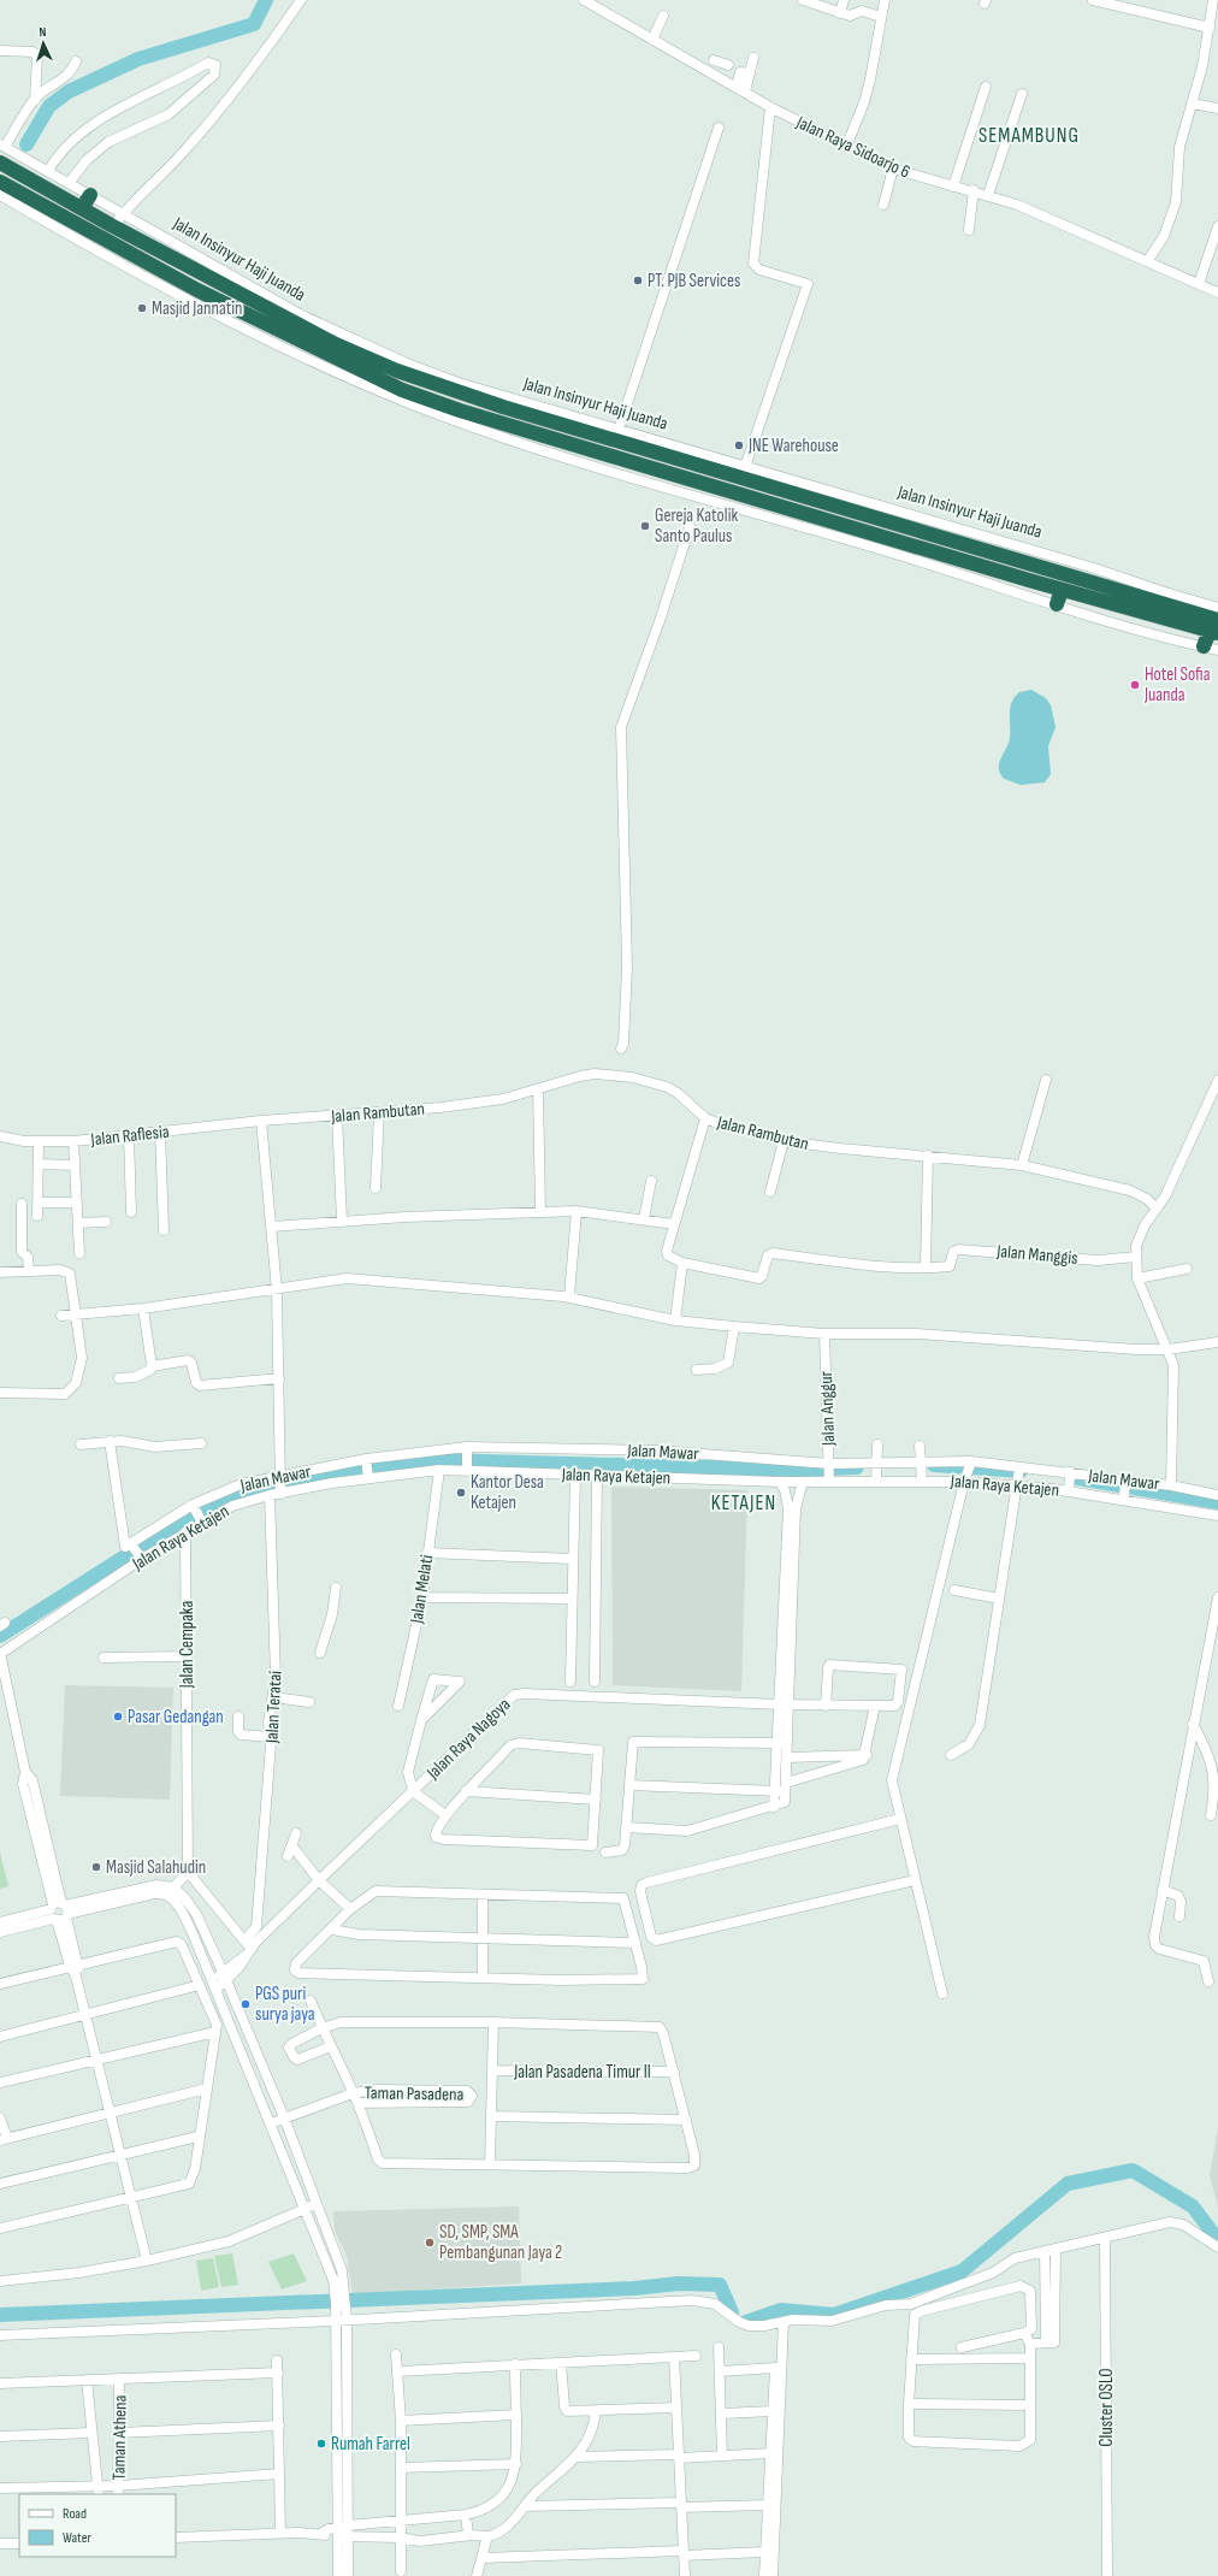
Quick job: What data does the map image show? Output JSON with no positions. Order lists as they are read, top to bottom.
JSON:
{
  "streets": {
    "highway": ["Jalan Insinyur Haji Juanda"],
    "street": [
      "Jalan Raya Sidoarjo 6",
      "Jalan Rambutan",
      "Jalan Raflesia",
      "Jalan Manggis",
      "Jalan Anggur",
      "Jalan Mawar",
      "Jalan Raya Ketajen",
      "Jalan Melati",
      "Jalan Cempaka",
      "Jalan Teratai",
      "Jalan Raya Nagoya",
      "Jalan Pasadena Timur II",
      "Taman Pasadena",
      "Cluster OSLO",
      "Taman Athena"
    ]
  },
  "crossings": [
    ["Jalan Rambutan", "Jalan Raflesia"],
    ["Jalan Anggur", "Jalan Mawar"],
    ["Jalan Anggur", "Jalan Raya Ketajen"],
    ["Jalan Mawar", "Jalan Raya Ketajen"],
    ["Jalan Raya Ketajen", "Jalan Melati"],
    ["Jalan Raya Ketajen", "Jalan Cempaka"],
    ["Jalan Raya Ketajen", "Jalan Teratai"],
    ["Jalan Teratai", "Jalan Raya Nagoya"]
  ],
  "districts": ["SEMAMBUNG", "KETAJEN"],
  "places": [
    "PT. PJB Services",
    "Masjid Jannatin",
    "JNE Warehouse",
    "Gereja Katolik Santo Paulus",
    "Hotel Sofia Juanda",
    "Kantor Desa Ketajen",
    "Pasar Gedangan",
    "Masjid Salahudin",
    "PGS puri surya jaya",
    "SD, SMP, SMA Pembangunan Jaya 2",
    "Rumah Farrel"
  ],
  "legend": ["Road", "Water"],
  "north": "top"
}
